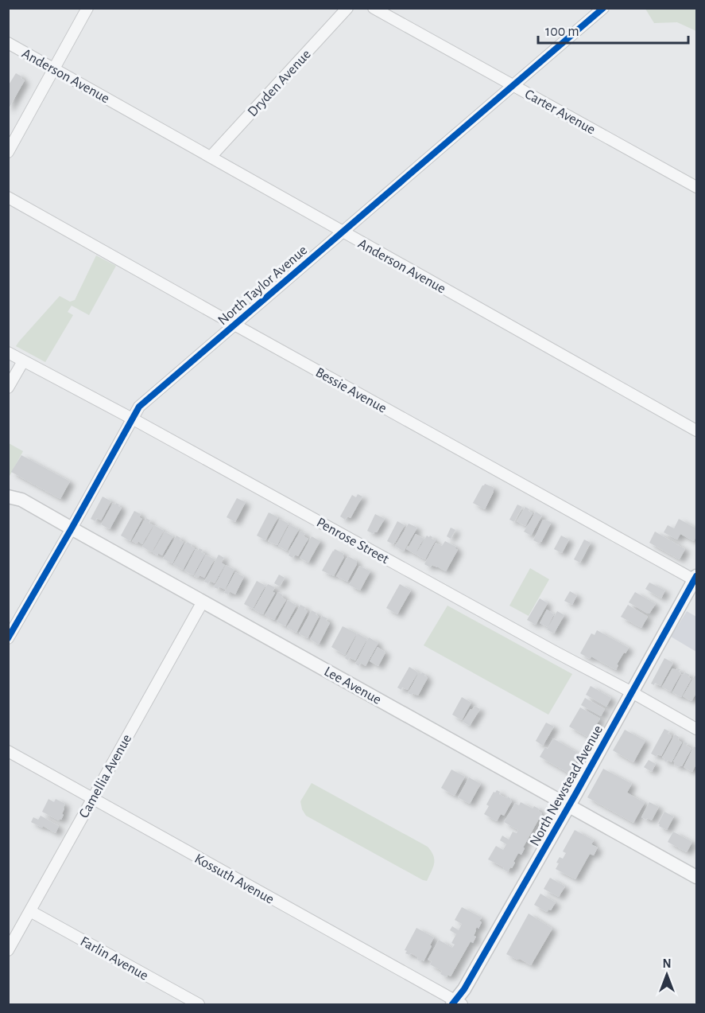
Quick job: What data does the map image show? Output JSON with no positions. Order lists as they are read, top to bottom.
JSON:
{
  "streets": {
    "street": [
      "Anderson Avenue",
      "Dryden Avenue",
      "Carter Avenue",
      "North Taylor Avenue",
      "Bessie Avenue",
      "Penrose Street",
      "Lee Avenue",
      "Camellia Avenue",
      "North Newstead Avenue",
      "Kossuth Avenue",
      "Farlin Avenue"
    ]
  },
  "crossings": [
    ["Anderson Avenue", "Dryden Avenue"],
    ["Anderson Avenue", "North Taylor Avenue"],
    ["Carter Avenue", "North Taylor Avenue"],
    ["North Taylor Avenue", "Bessie Avenue"],
    ["North Taylor Avenue", "Penrose Street"],
    ["North Taylor Avenue", "Lee Avenue"],
    ["Bessie Avenue", "North Newstead Avenue"],
    ["Penrose Street", "North Newstead Avenue"],
    ["Lee Avenue", "Camellia Avenue"],
    ["Lee Avenue", "North Newstead Avenue"],
    ["Camellia Avenue", "Kossuth Avenue"],
    ["Camellia Avenue", "Farlin Avenue"],
    ["North Newstead Avenue", "Kossuth Avenue"]
  ],
  "scale_bar": "100 m",
  "north": "top"
}
